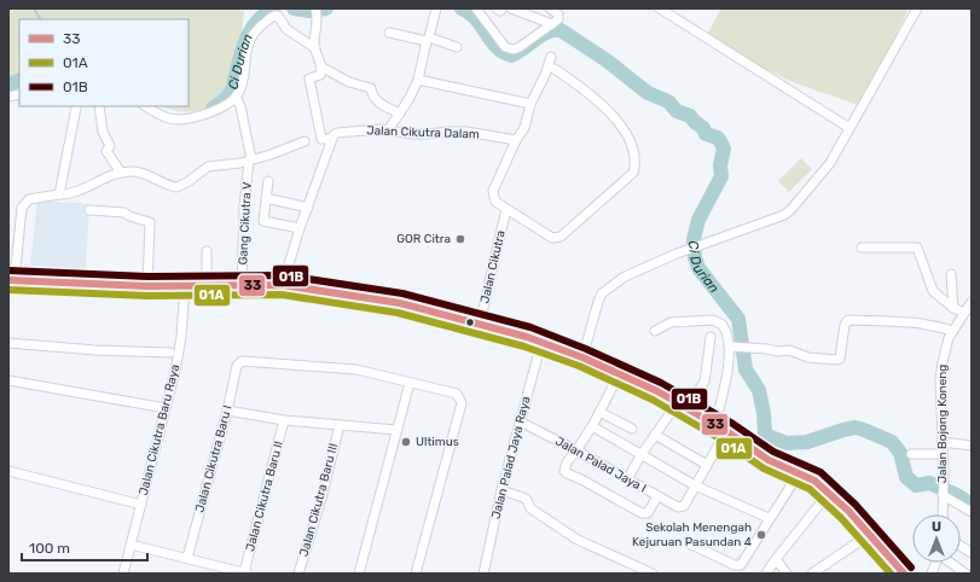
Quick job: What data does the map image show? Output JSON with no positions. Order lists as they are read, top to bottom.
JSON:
{
  "streets": {
    "street": [
      "Jalan Cikutra Dalam",
      "Gang Cikutra V",
      "Jalan Cikutra",
      "Jalan Bojong Koneng",
      "Jalan Cikutra Baru Raya",
      "Jalan Palad Jaya Raya",
      "Jalan Cikutra Baru I",
      "Jalan Palad Jaya I",
      "Jalan Cikutra Baru II",
      "Jalan Cikutra Baru III"
    ]
  },
  "crossings": [
    ["Jalan Palad Jaya Raya", "Jalan Palad Jaya I"]
  ],
  "water": ["Ci Durian"],
  "places": ["GOR Citra", "Ultimus", "Sekolah Menengah Kejuruan Pasundan 4"],
  "lines": ["transit line 01B", "transit line 33", "transit line 01A"],
  "legend": ["33", "01A", "01B"],
  "scale_bar": "100 m",
  "north": "top"
}
